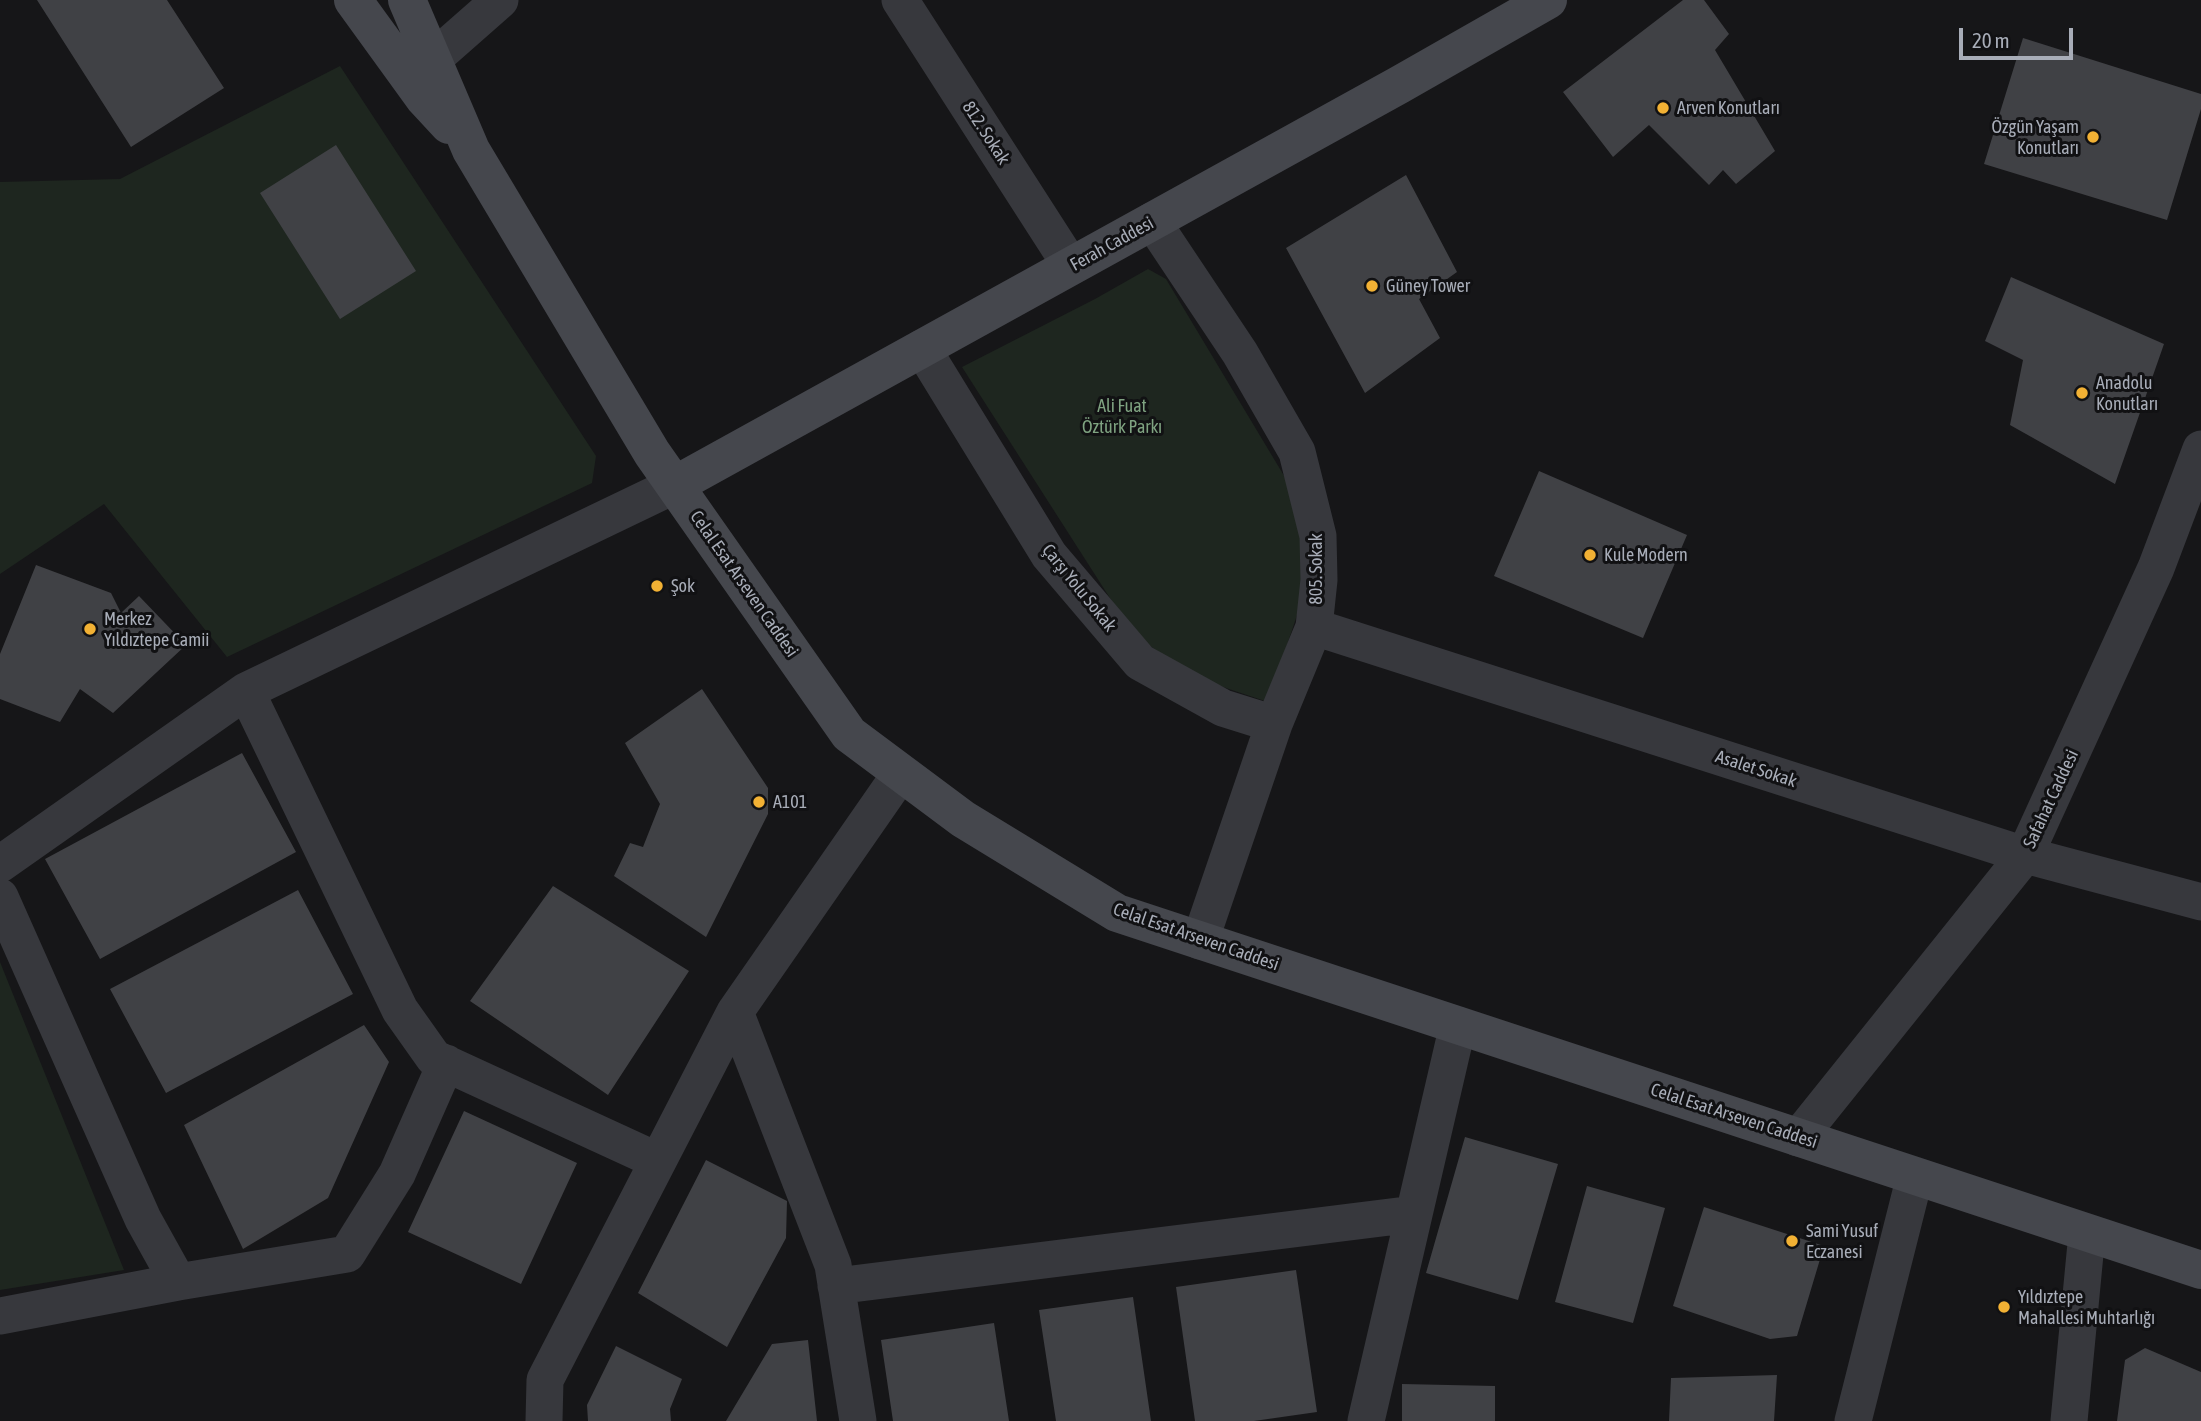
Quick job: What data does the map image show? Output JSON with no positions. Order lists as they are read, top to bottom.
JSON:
{
  "streets": {
    "main road": ["Ferah Caddesi", "Celal Esat Arseven Caddesi"],
    "street": [
      "812. Sokak",
      "805. Sokak",
      "Çarşı Yolu Sokak",
      "Asalet Sokak",
      "Safahat Caddesi"
    ]
  },
  "crossings": [
    ["812. Sokak", "Ferah Caddesi"],
    ["Ferah Caddesi", "805. Sokak"],
    ["Ferah Caddesi", "Celal Esat Arseven Caddesi"],
    ["Ferah Caddesi", "Çarşı Yolu Sokak"],
    ["805. Sokak", "Celal Esat Arseven Caddesi"],
    ["805. Sokak", "Çarşı Yolu Sokak"],
    ["805. Sokak", "Asalet Sokak"],
    ["Celal Esat Arseven Caddesi", "Safahat Caddesi"],
    ["Asalet Sokak", "Safahat Caddesi"]
  ],
  "parks": ["Ali Fuat Öztürk Parkı"],
  "places": [
    "Arven Konutları",
    "Özgün Yaşam Konutları",
    "Güney Tower",
    "Anadolu Konutları",
    "Kule Modern",
    "Şok",
    "Merkez Yıldıztepe Camii",
    "A101",
    "Sami Yusuf Eczanesi",
    "Yıldıztepe Mahallesi Muhtarlığı"
  ],
  "scale_bar": "20 m"
}
